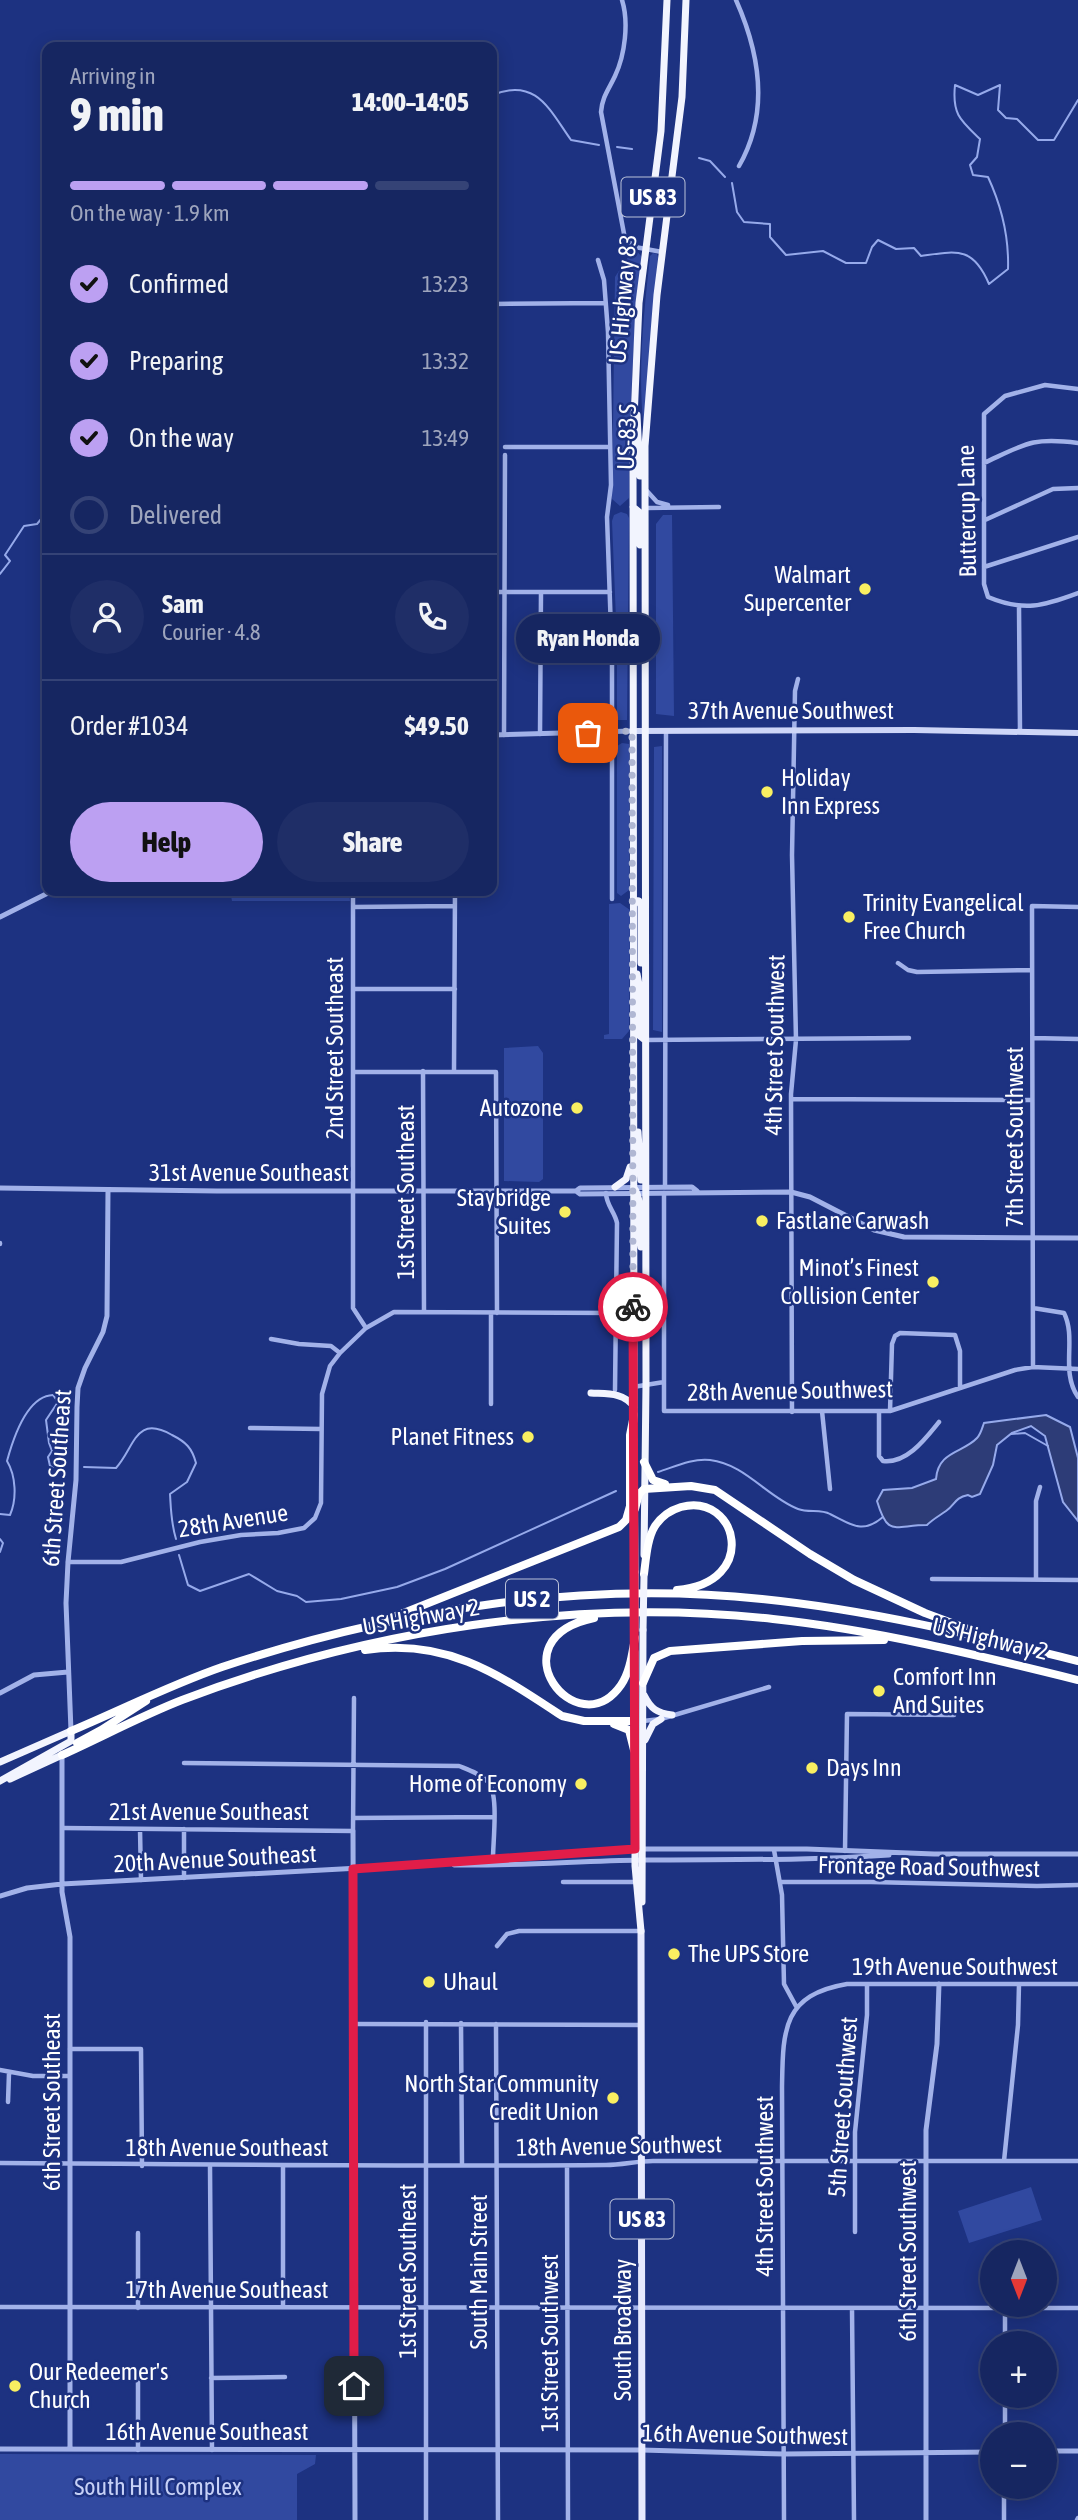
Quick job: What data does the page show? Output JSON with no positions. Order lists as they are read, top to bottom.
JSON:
{
  "streets": {
    "highway": [
      "US 83",
      "US Highway 83",
      "US-83 S",
      "US 2",
      "US Highway 2",
      "South Broadway"
    ],
    "main road": ["37th Avenue Southwest"],
    "street": [
      "Buttercup Lane",
      "4th Street Southwest",
      "2nd Street Southeast",
      "7th Street Southwest",
      "31st Avenue Southeast",
      "1st Street Southeast",
      "28th Avenue Southwest",
      "6th Street Southeast",
      "28th Avenue",
      "21st Avenue Southeast",
      "20th Avenue Southeast",
      "Frontage Road Southwest",
      "19th Avenue Southwest",
      "5th Street Southwest",
      "18th Avenue Southwest",
      "18th Avenue Southeast",
      "6th Street Southwest",
      "South Main Street",
      "17th Avenue Southeast",
      "1st Street Southwest",
      "16th Avenue Southeast",
      "16th Avenue Southwest"
    ]
  },
  "crossings": [
    ["US 83", "US Highway 83"],
    ["US 83", "South Broadway"],
    ["US Highway 83", "US-83 S"],
    ["US-83 S", "South Broadway"],
    ["37th Avenue Southwest", "4th Street Southwest"],
    ["37th Avenue Southwest", "South Broadway"],
    ["4th Street Southwest", "28th Avenue Southwest"],
    ["4th Street Southwest", "19th Avenue Southwest"],
    ["4th Street Southwest", "18th Avenue Southwest"],
    ["4th Street Southwest", "17th Avenue Southeast"],
    ["4th Street Southwest", "16th Avenue Southwest"],
    ["2nd Street Southeast", "31st Avenue Southeast"],
    ["2nd Street Southeast", "28th Avenue"],
    ["7th Street Southwest", "28th Avenue Southwest"],
    ["31st Avenue Southeast", "1st Street Southeast"],
    ["31st Avenue Southeast", "6th Street Southeast"],
    ["1st Street Southeast", "28th Avenue"],
    ["1st Street Southeast", "18th Avenue Southeast"],
    ["1st Street Southeast", "17th Avenue Southeast"],
    ["1st Street Southeast", "16th Avenue Southeast"],
    ["6th Street Southeast", "28th Avenue"],
    ["6th Street Southeast", "US Highway 2"],
    ["6th Street Southeast", "21st Avenue Southeast"],
    ["6th Street Southeast", "20th Avenue Southeast"],
    ["6th Street Southeast", "18th Avenue Southeast"],
    ["6th Street Southeast", "17th Avenue Southeast"],
    ["6th Street Southeast", "16th Avenue Southeast"],
    ["19th Avenue Southwest", "5th Street Southwest"],
    ["19th Avenue Southwest", "6th Street Southwest"],
    ["5th Street Southwest", "18th Avenue Southwest"],
    ["18th Avenue Southwest", "18th Avenue Southeast"],
    ["18th Avenue Southwest", "6th Street Southwest"],
    ["18th Avenue Southwest", "South Main Street"],
    ["18th Avenue Southwest", "South Broadway"],
    ["18th Avenue Southwest", "1st Street Southwest"],
    ["18th Avenue Southeast", "South Main Street"],
    ["6th Street Southwest", "17th Avenue Southeast"],
    ["6th Street Southwest", "16th Avenue Southwest"],
    ["South Main Street", "17th Avenue Southeast"],
    ["South Main Street", "16th Avenue Southeast"],
    ["South Main Street", "16th Avenue Southwest"],
    ["17th Avenue Southeast", "South Broadway"],
    ["17th Avenue Southeast", "1st Street Southwest"],
    ["South Broadway", "16th Avenue Southwest"],
    ["1st Street Southwest", "16th Avenue Southwest"],
    ["16th Avenue Southeast", "16th Avenue Southwest"]
  ],
  "parks": ["South Hill Complex"],
  "places": [
    "Walmart Supercenter",
    "Ryan Honda",
    "Holiday Inn Express",
    "Trinity Evangelical Free Church",
    "Autozone",
    "Staybridge Suites",
    "Fastlane Carwash",
    "Minot’s Finest Collision Center",
    "Planet Fitness",
    "Comfort Inn And Suites",
    "Days Inn",
    "Home of Economy",
    "The UPS Store",
    "Uhaul",
    "North Star Community Credit Union",
    "Our Redeemer's Church"
  ],
  "north": "bottom",
  "page": {
    "heading": ["9 min", "Arriving in", "14:00–14:05"],
    "panel": [
      "Sam",
      "Courier · 4.8",
      "Order #1034",
      "$49.50"
    ],
    "bar": "On the way · 1.9 km",
    "list": [
      ["Confirmed", "13:23"],
      ["Preparing", "13:32"],
      ["On the way", "13:49"],
      "Delivered"
    ],
    "bubble": "Ryan Honda",
    "buttons": ["Help", "Share"],
    "map_buttons": ["+", "−"]
  }
}
